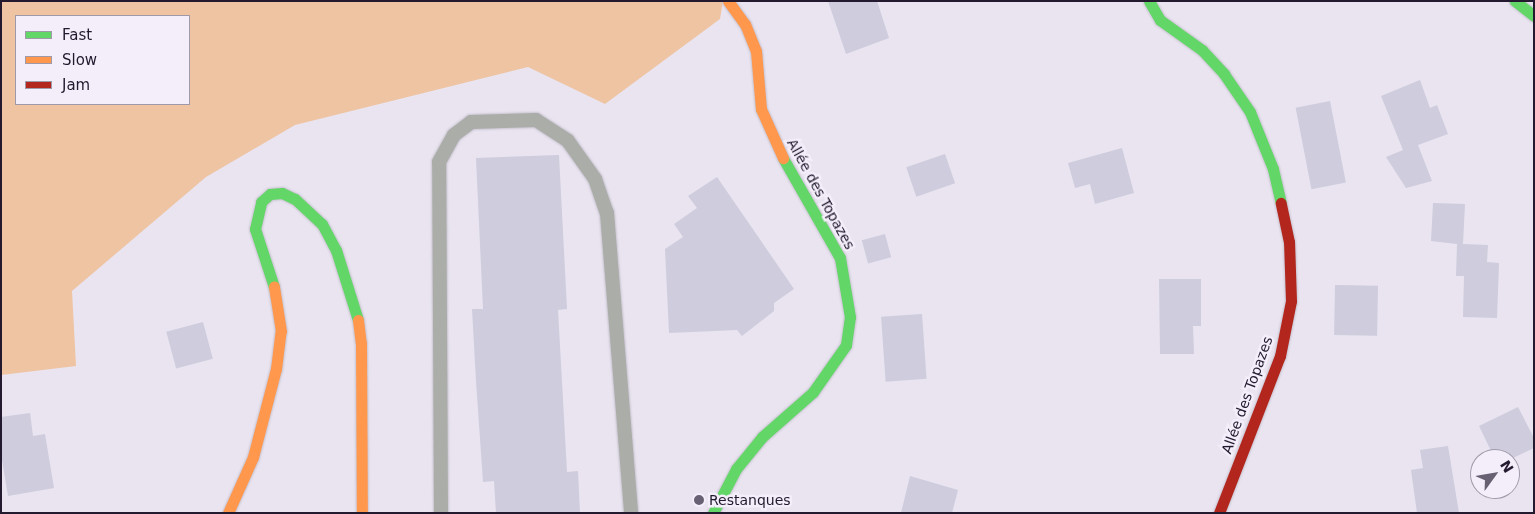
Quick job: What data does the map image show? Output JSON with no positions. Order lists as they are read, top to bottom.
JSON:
{
  "streets": {
    "main road": ["Allée des Topazes"]
  },
  "places": ["Restanques"],
  "legend": ["Fast", "Slow", "Jam"],
  "north": "top right"
}
